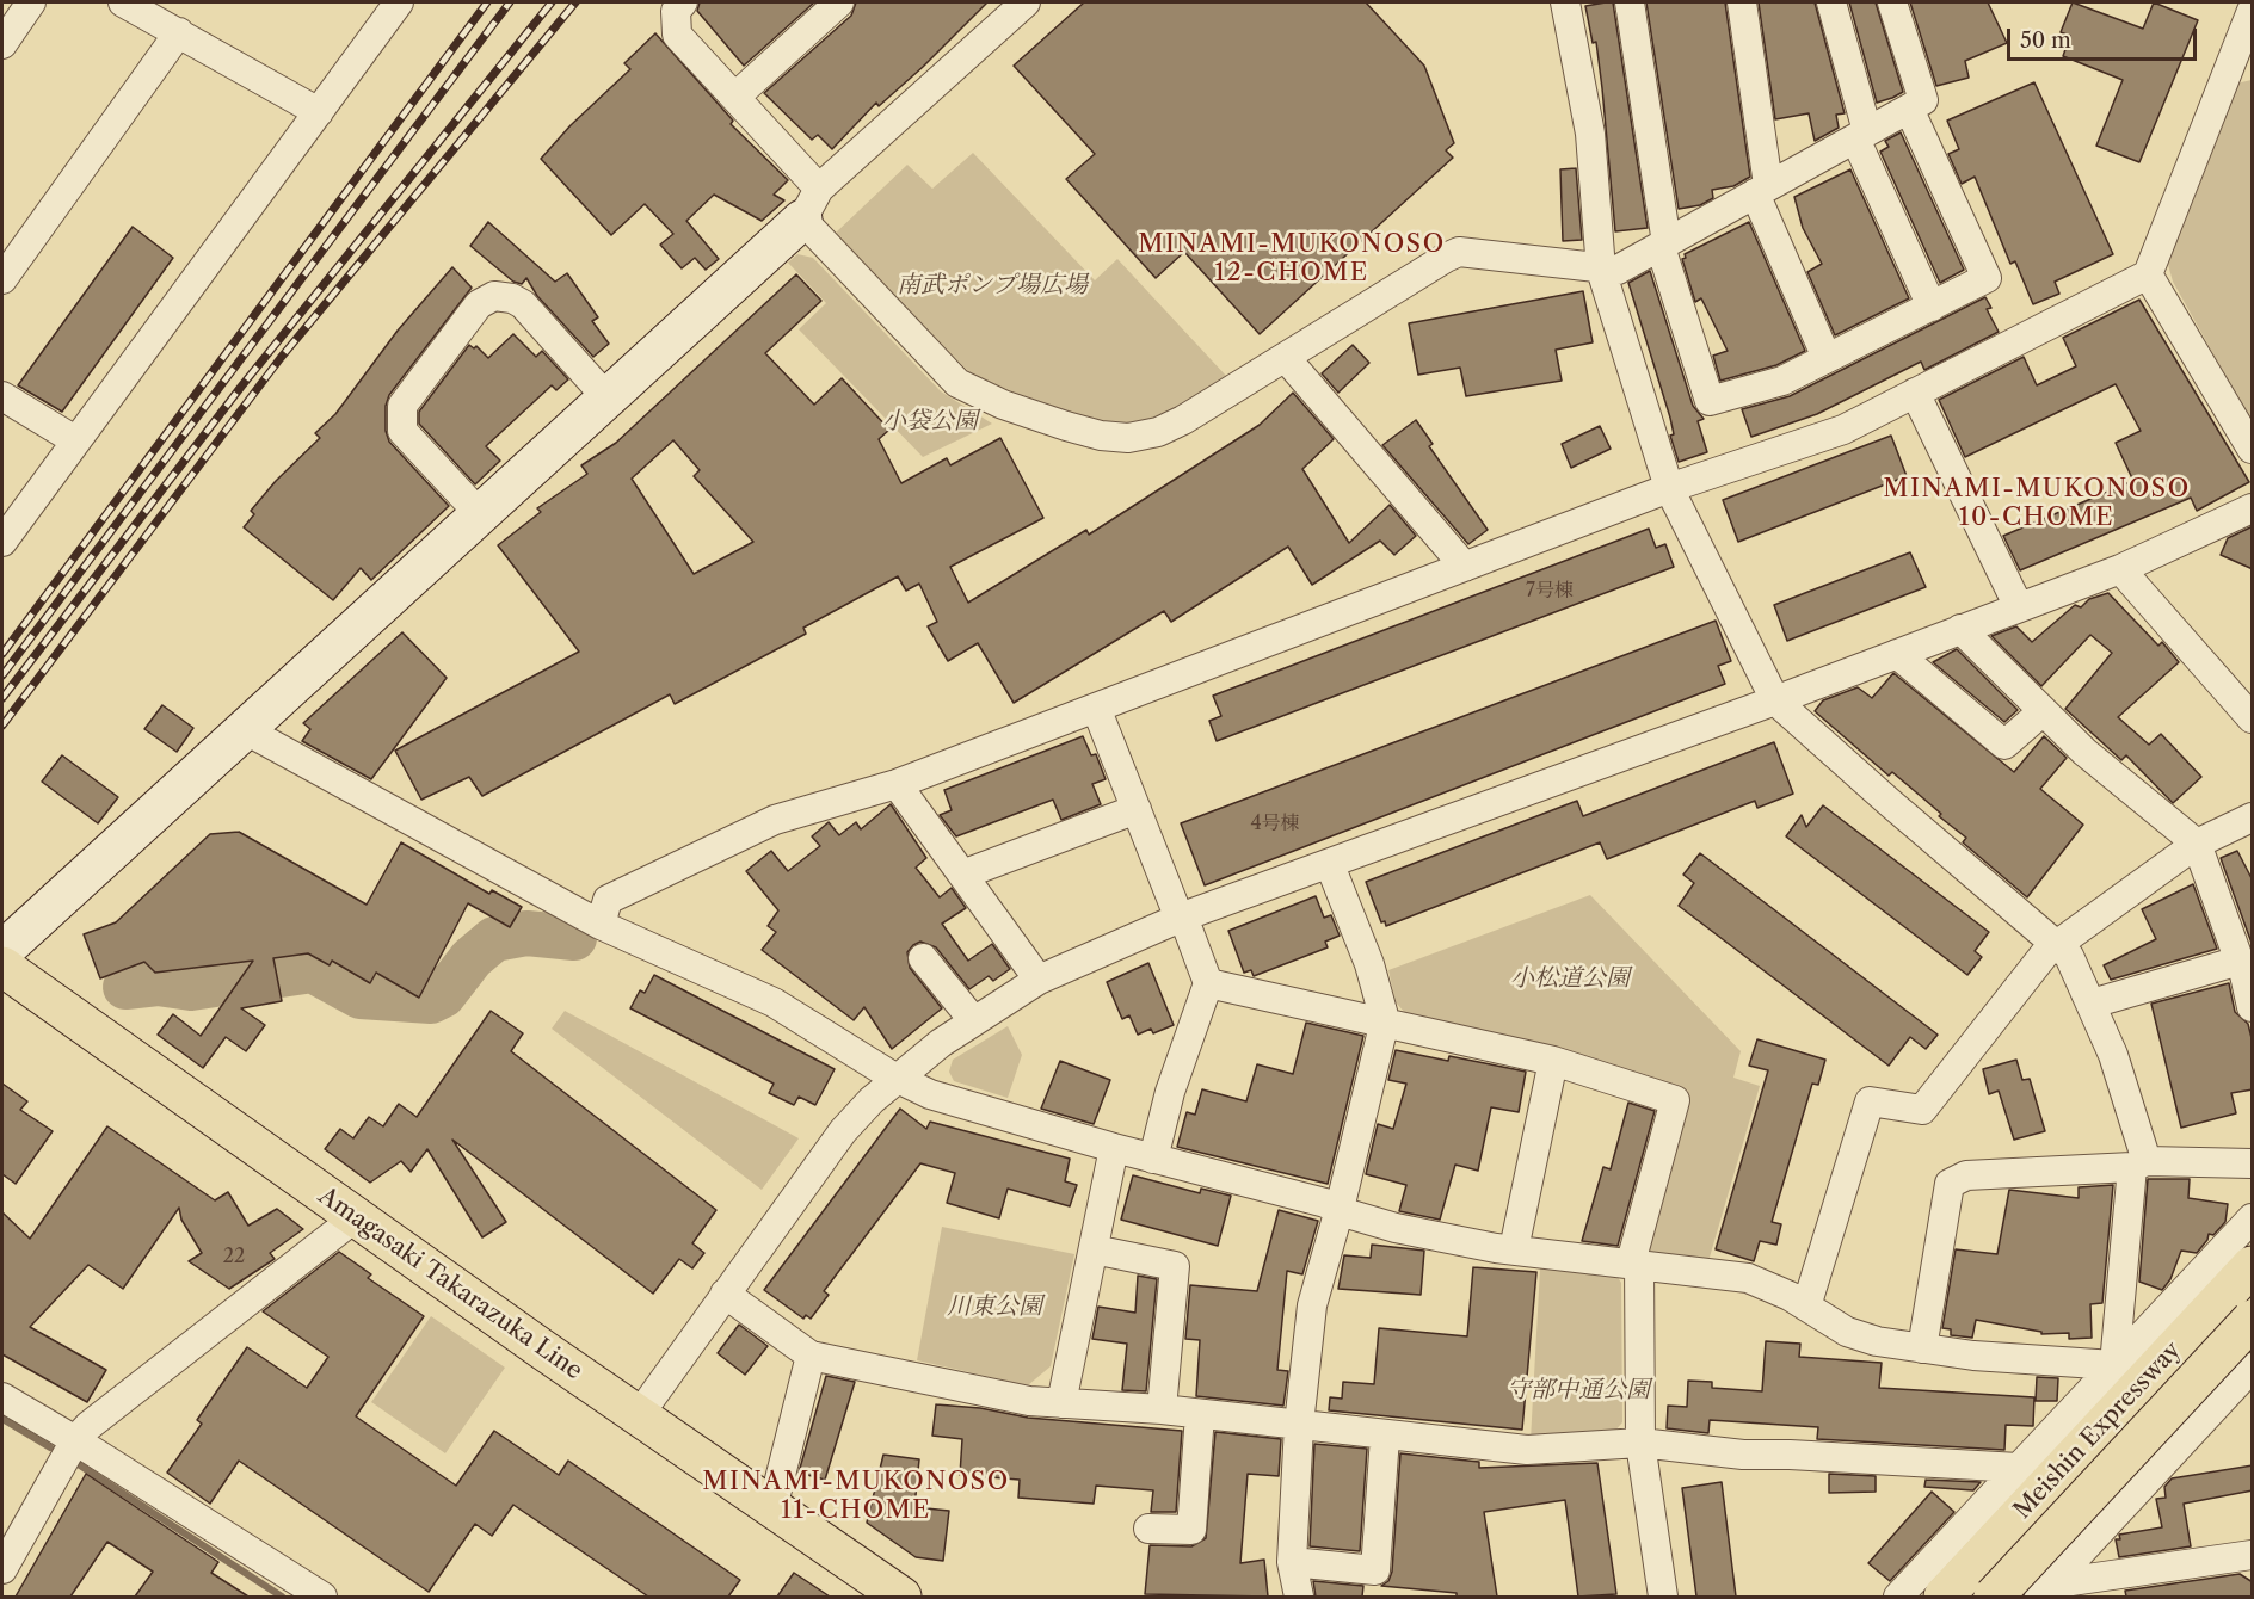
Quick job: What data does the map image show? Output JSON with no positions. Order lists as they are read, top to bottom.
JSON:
{
  "streets": {
    "main road": ["Amagasaki Takarazuka Line", "Meishin Expressway"]
  },
  "districts": ["MINAMI-MUKONOSO 12-CHOME", "MINAMI-MUKONOSO 10-CHOME", "MINAMI-MUKONOSO 11-CHOME"],
  "parks": [
    "南武ポンプ場広場",
    "小袋公園",
    "小松道公園",
    "川東公園",
    "守部中通公園"
  ],
  "house_numbers": ["7号棟", "4号棟", "22"],
  "scale_bar": "50 m"
}
